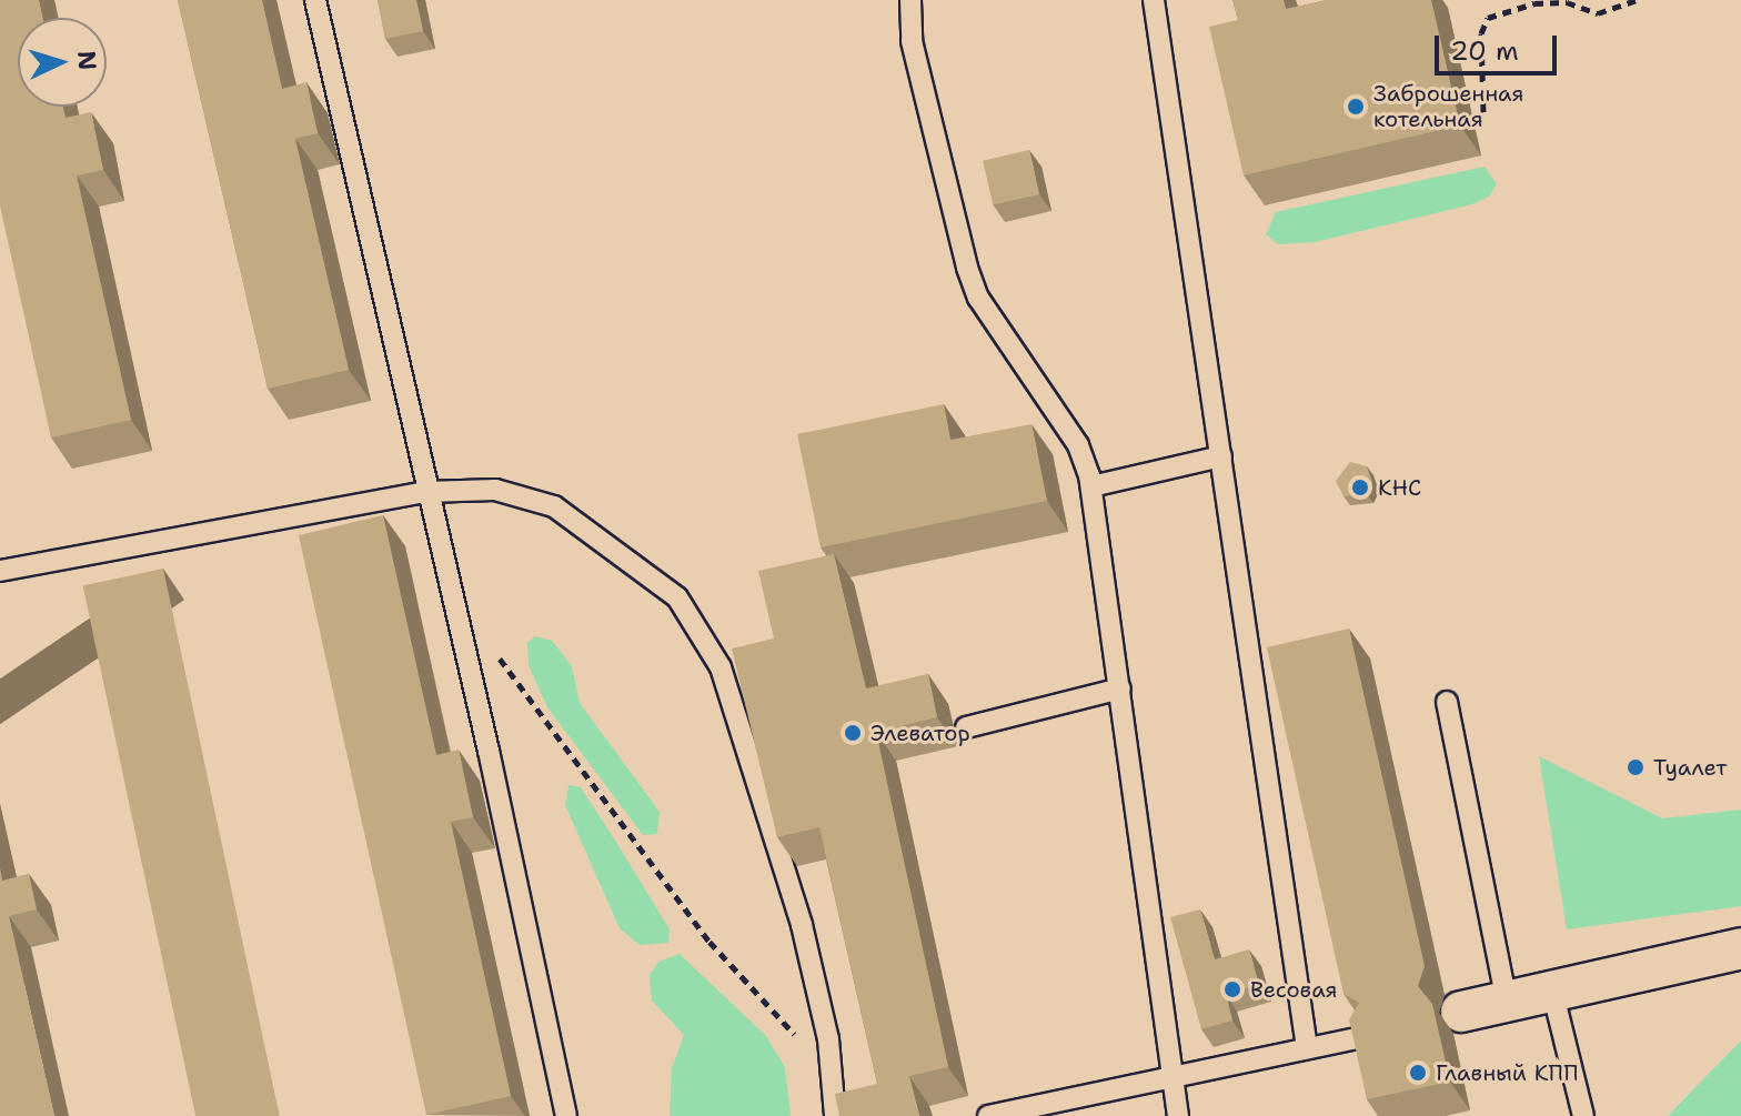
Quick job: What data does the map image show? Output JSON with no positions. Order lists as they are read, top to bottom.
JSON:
{
  "places": [
    "Заброшенная котельная",
    "КНС",
    "Элеватор",
    "Туалет",
    "Весовая",
    "Главный КПП"
  ],
  "scale_bar": "20 m",
  "north": "right"
}
